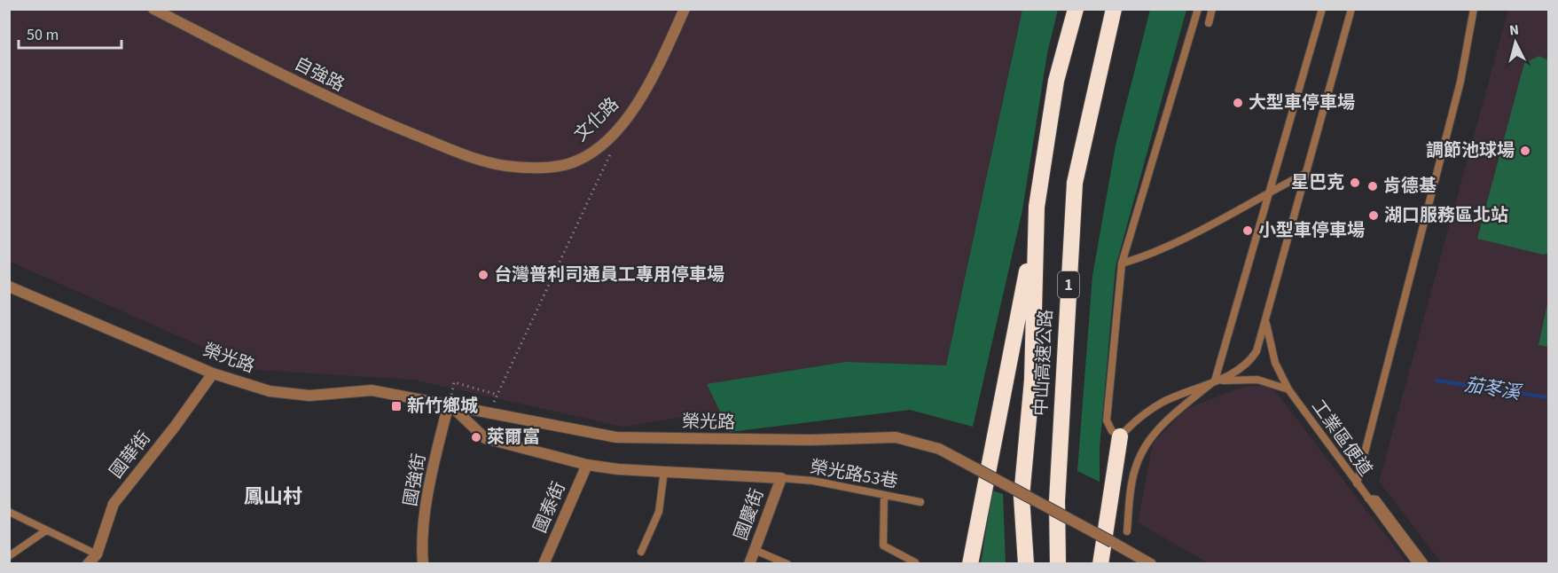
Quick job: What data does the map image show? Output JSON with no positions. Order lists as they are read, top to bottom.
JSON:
{
  "streets": {
    "highway": ["1", "中山高速公路"],
    "street": [
      "自強路",
      "文化路",
      "榮光路",
      "國華街",
      "國強街",
      "國泰街",
      "國慶街"
    ],
    "lane": ["工業區便道", "榮光路53巷"]
  },
  "crossings": [
    ["自強路", "文化路"],
    ["榮光路", "國華街"],
    ["榮光路", "國強街"],
    ["榮光路53巷", "國慶街"]
  ],
  "districts": ["鳳山村"],
  "water": ["茄苳溪"],
  "places": {
    "other": [
      "大型車停車場",
      "調節池球場",
      "星巴克",
      "肯德基",
      "湖口服務區北站",
      "小型車停車場",
      "台灣普利司通員工專用停車場",
      "萊爾富"
    ],
    "transit": ["新竹鄉城"]
  },
  "scale_bar": "50 m",
  "north": "top"
}
